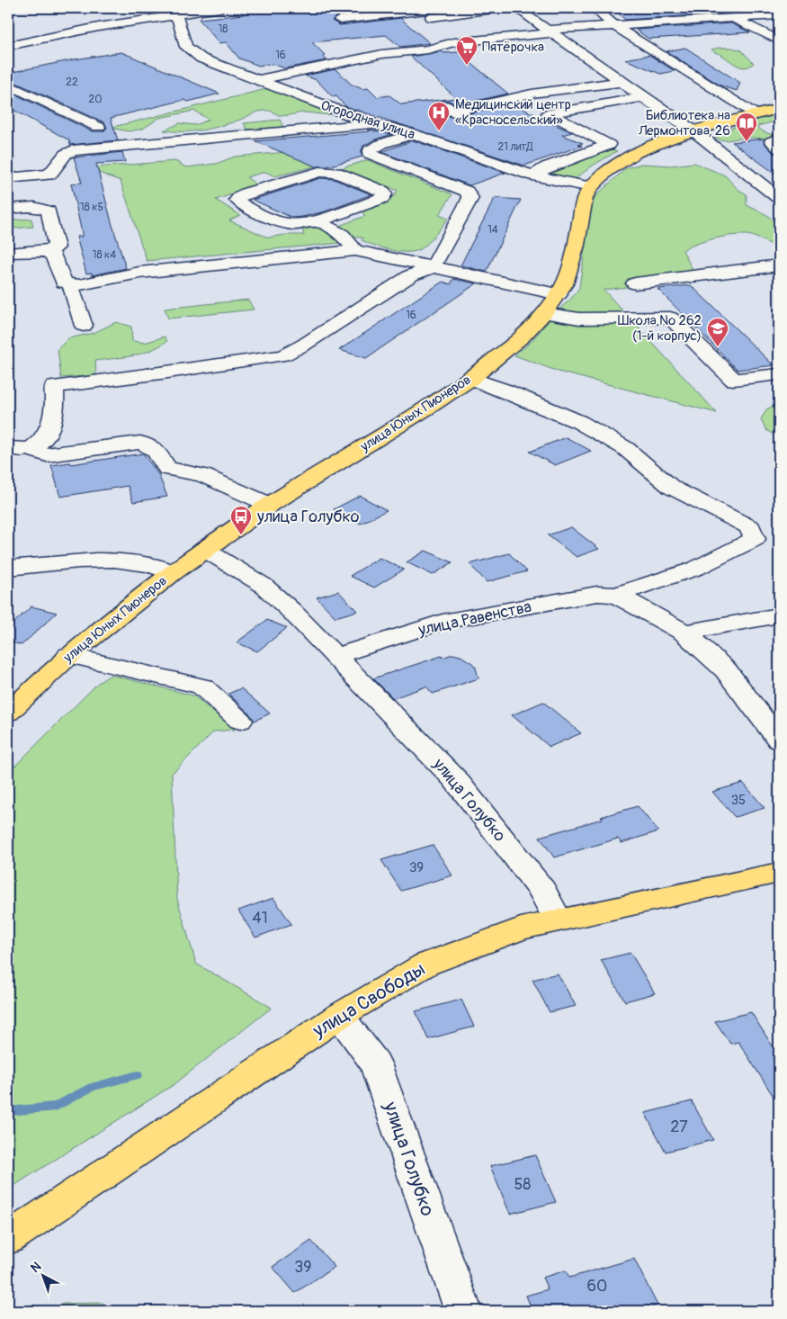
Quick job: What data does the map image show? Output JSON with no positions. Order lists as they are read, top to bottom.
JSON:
{
  "streets": {
    "main road": ["улица Юных Пионеров", "улица Свободы"],
    "street": ["Огородная улица", "улица Равенства", "улица Голубко"]
  },
  "crossings": [
    ["Огородная улица", "улица Юных Пионеров"],
    ["улица Юных Пионеров", "улица Голубко"],
    ["улица Равенства", "улица Голубко"],
    ["улица Голубко", "улица Свободы"]
  ],
  "places": {
    "supermarket": ["Пятёрочка"],
    "hospital": ["Медицинский центр «Красносельский»"],
    "library": ["Библиотека на Лермонтова, 26"],
    "school or university": ["Школа № 262 (1-й корпус)"],
    "bus stop": ["улица Голубко"]
  },
  "house_numbers": [
    "18",
    "16",
    "22",
    "20",
    "21 литД",
    "18 к5",
    "14",
    "18 к4",
    "16",
    "35",
    "39",
    "41",
    "27",
    "58",
    "39",
    "60"
  ],
  "north": "top left"
}
